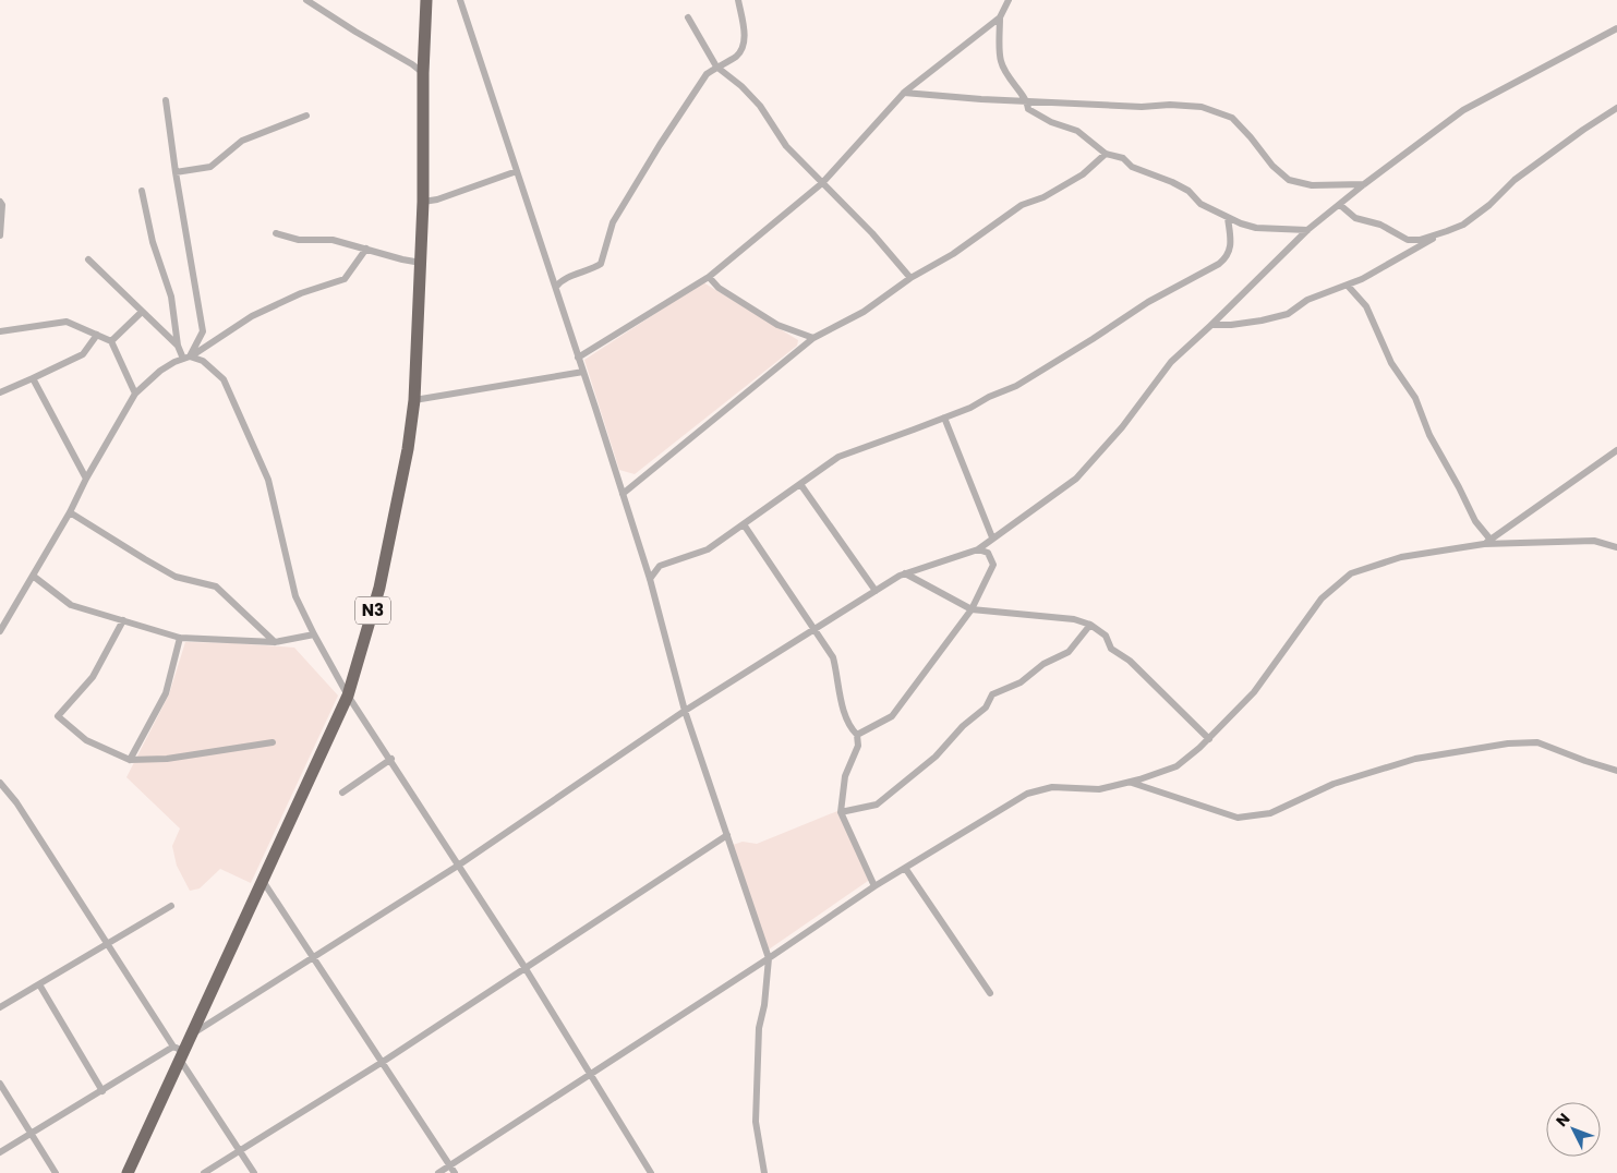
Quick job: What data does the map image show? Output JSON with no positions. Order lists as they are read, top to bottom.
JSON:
{
  "streets": {
    "highway": ["N3"]
  },
  "north": "top left"
}
